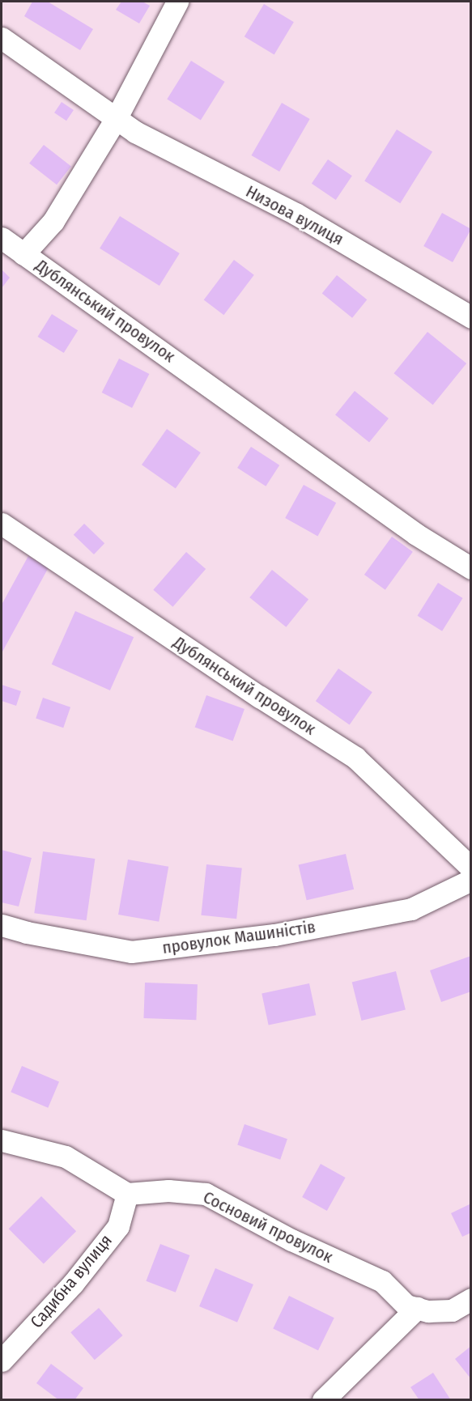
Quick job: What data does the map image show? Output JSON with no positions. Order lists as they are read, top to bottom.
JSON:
{
  "streets": {
    "street": [
      "Низова вулиця",
      "Дублянський провулок",
      "провулок Машиністів",
      "Сосновий провулок",
      "Садибна вулиця"
    ]
  },
  "crossings": [
    ["Сосновий провулок", "Садибна вулиця"]
  ]
}
